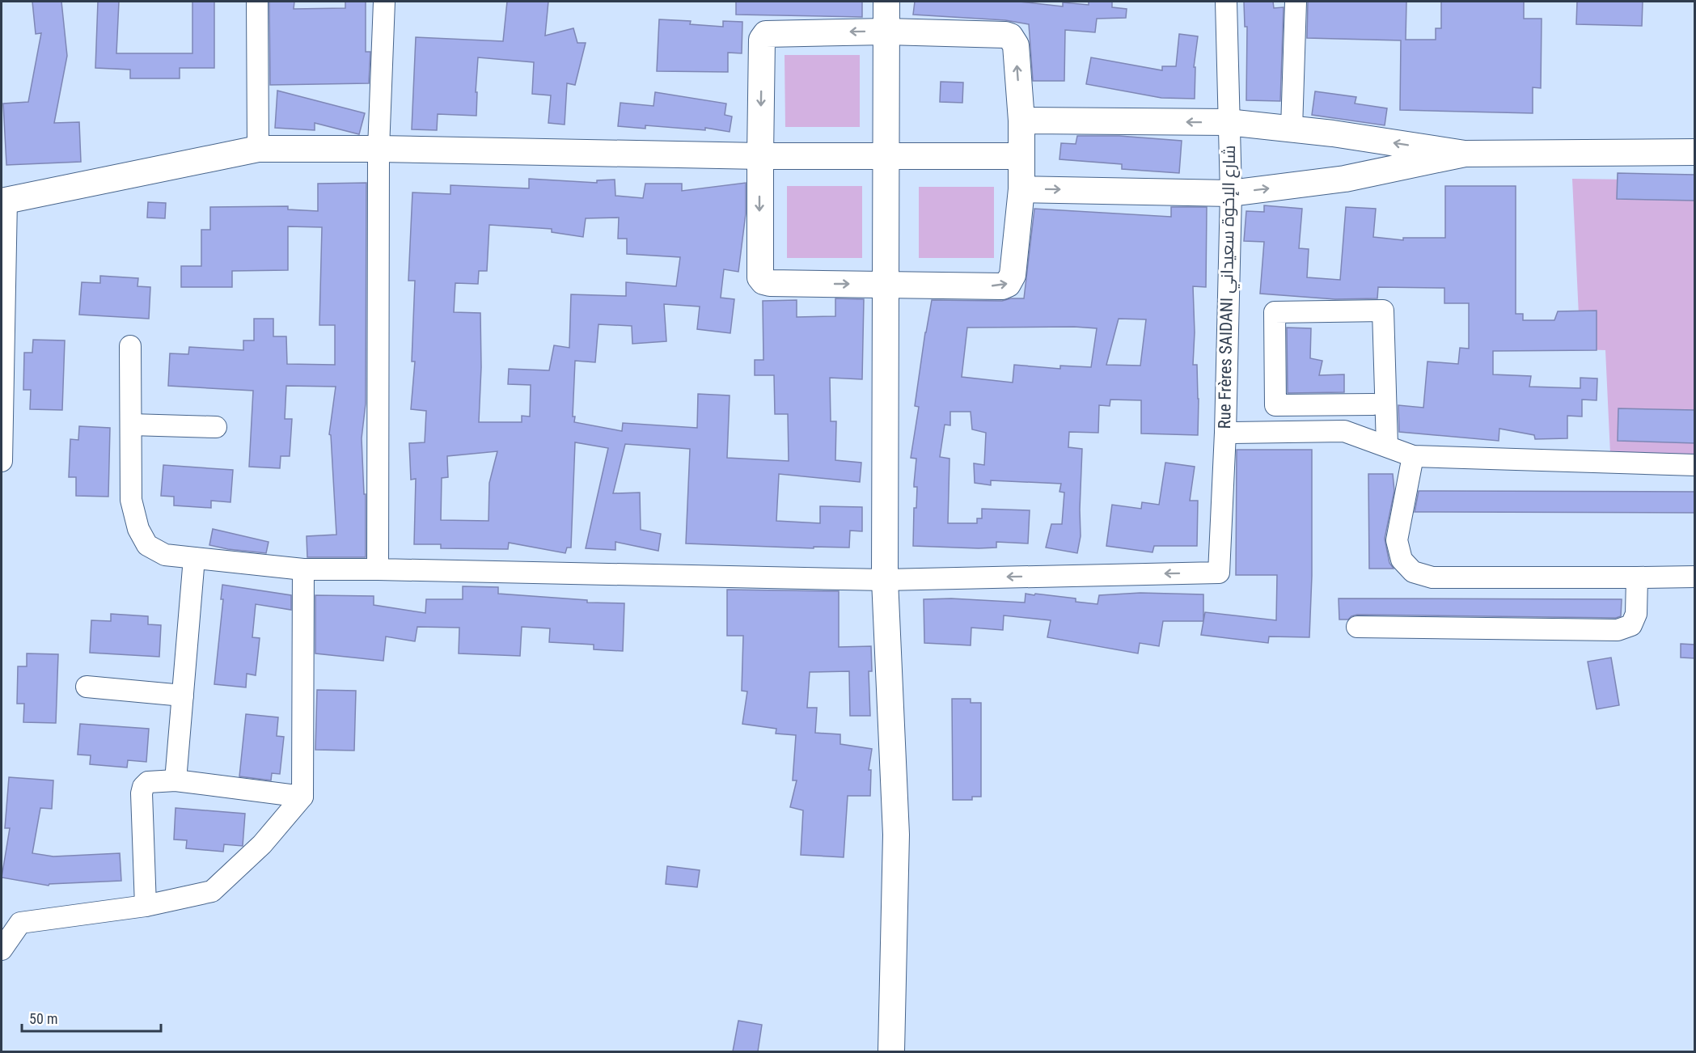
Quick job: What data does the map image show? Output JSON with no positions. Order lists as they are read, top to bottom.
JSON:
{
  "streets": {
    "street": ["Rue Frères SAIDANI شارع الإخوة سعيداني"]
  },
  "scale_bar": "50 m"
}
